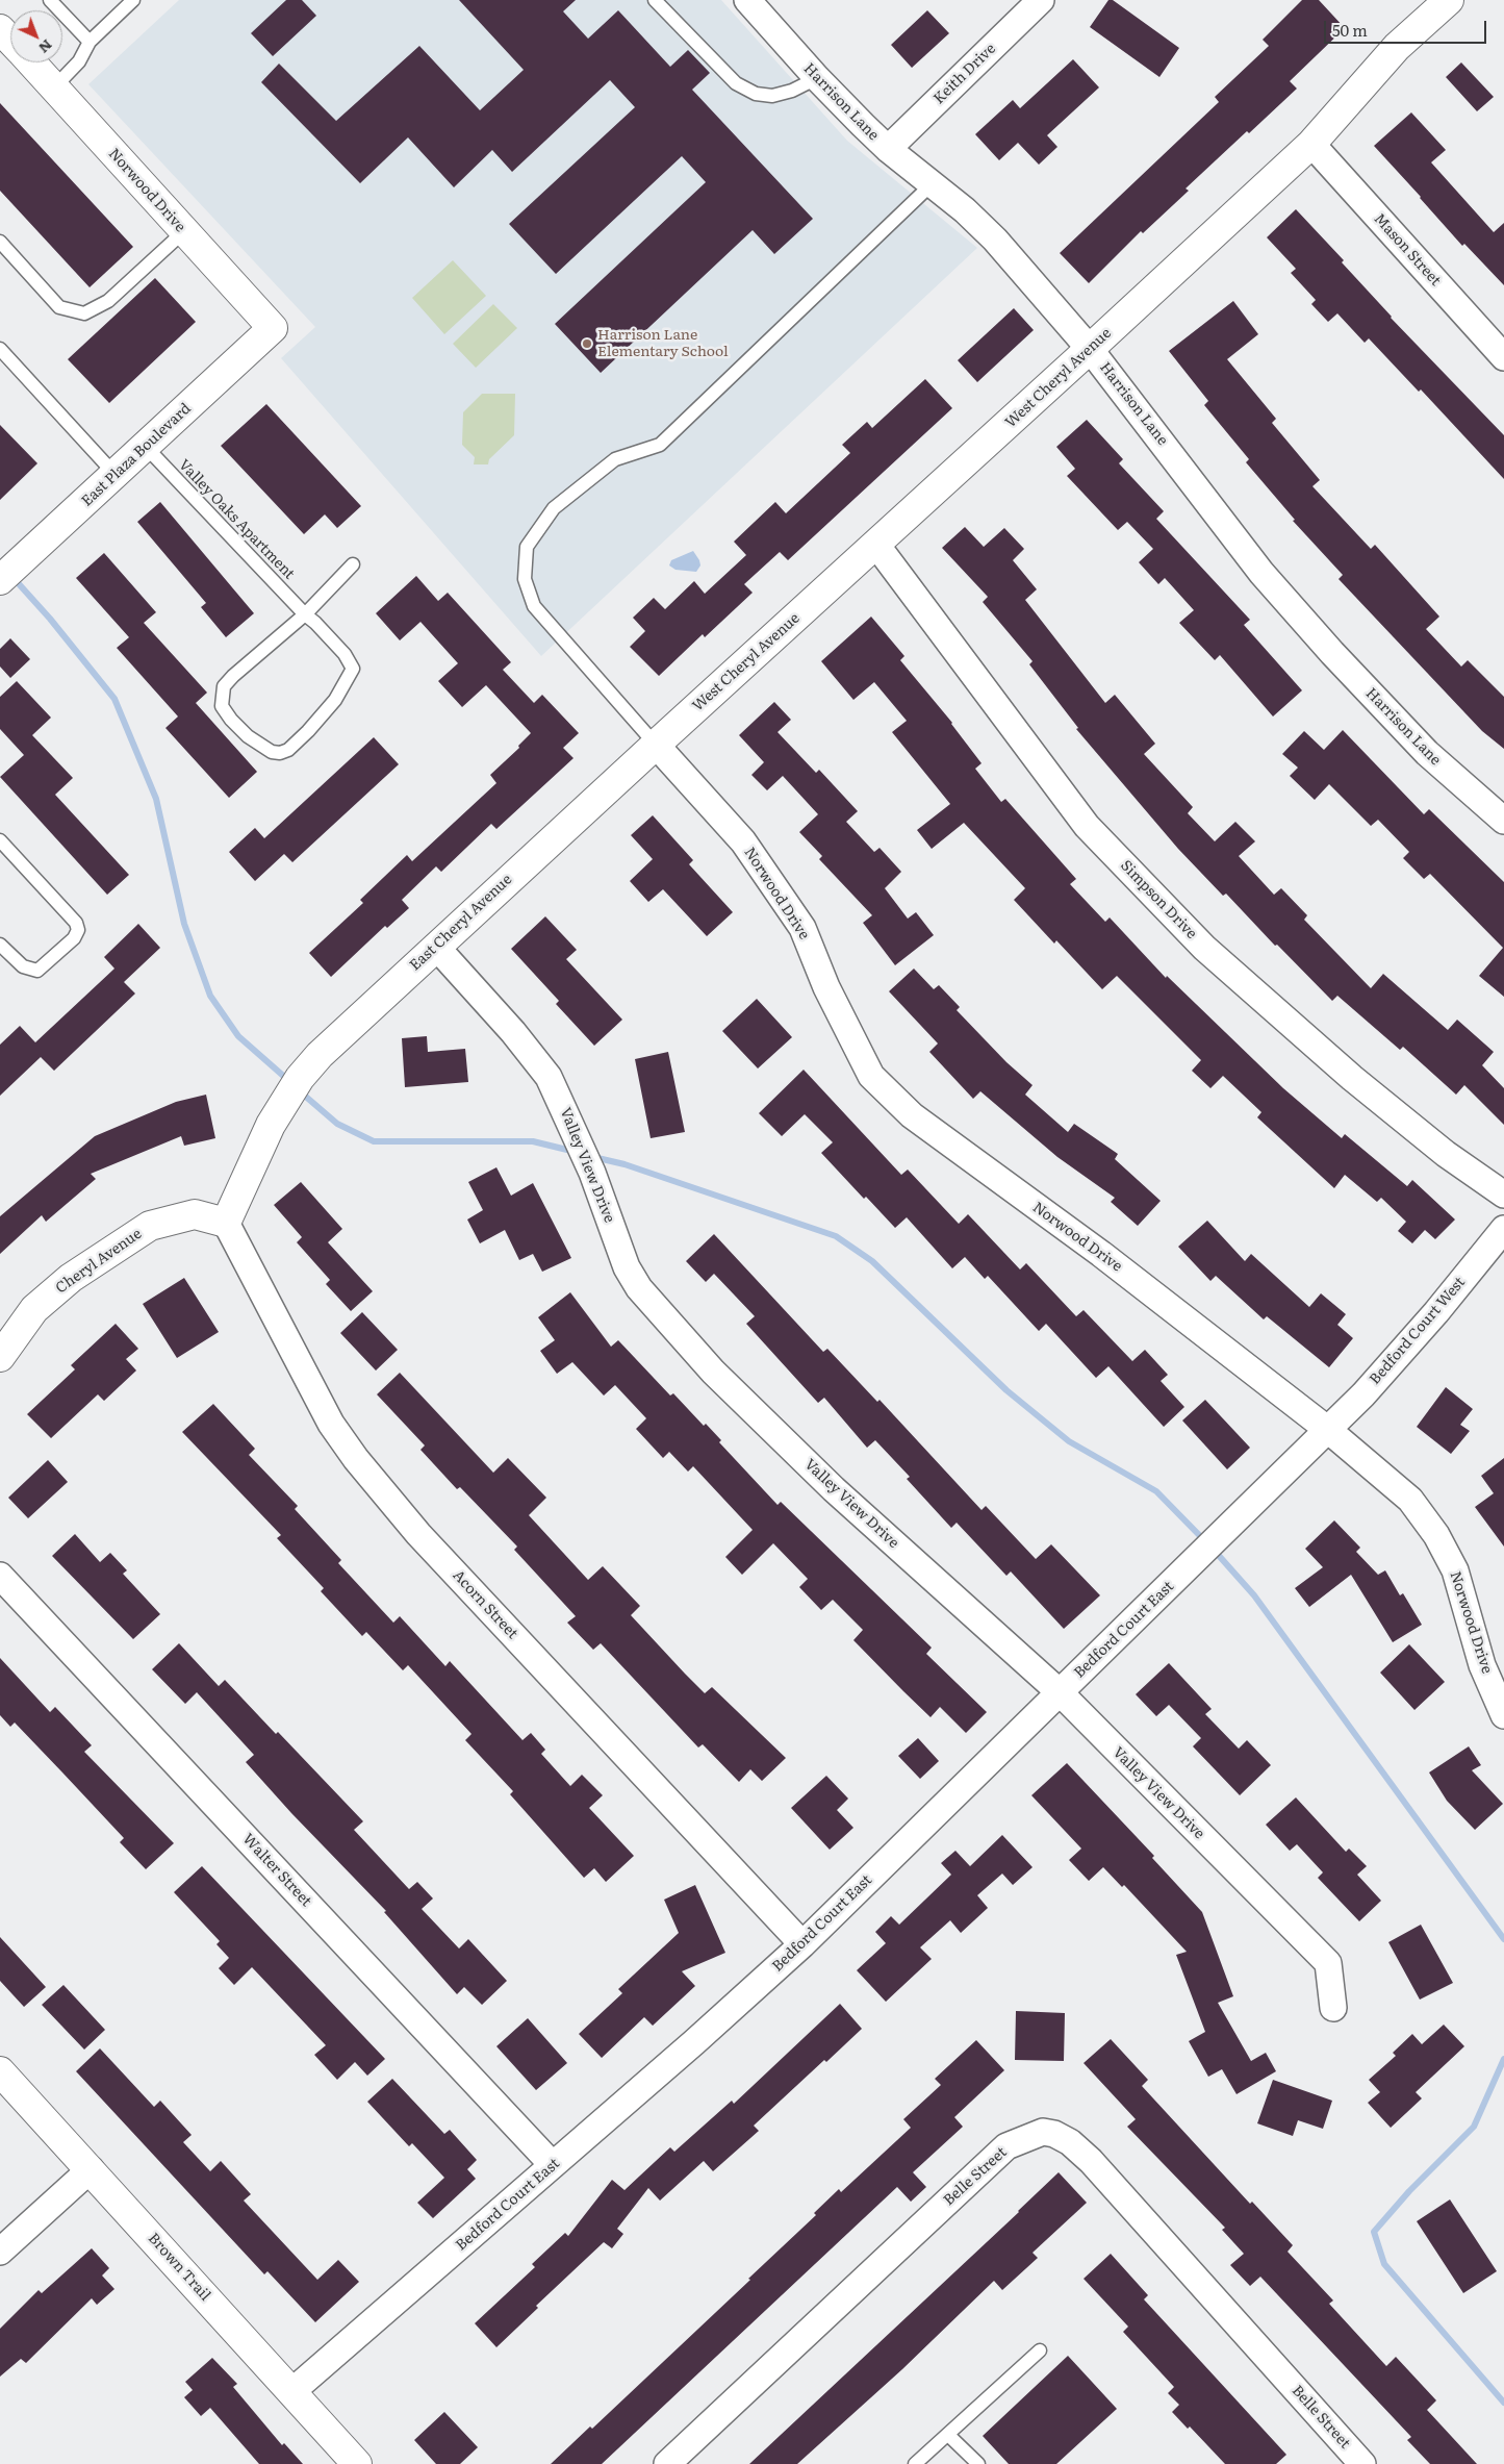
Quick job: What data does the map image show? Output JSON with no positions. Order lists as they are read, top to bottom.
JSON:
{
  "streets": {
    "street": [
      "Keith Drive",
      "Harrison Lane",
      "Norwood Drive",
      "Mason Street",
      "West Cheryl Avenue",
      "East Plaza Boulevard",
      "Simpson Drive",
      "East Cheryl Avenue",
      "Valley View Drive",
      "Cheryl Avenue",
      "Bedford Court West",
      "Acorn Street",
      "Bedford Court East",
      "Walter Street",
      "Belle Street",
      "Brown Trail"
    ],
    "lane": ["Valley Oaks Apartment"]
  },
  "crossings": [
    ["Keith Drive", "Harrison Lane"],
    ["Harrison Lane", "West Cheryl Avenue"],
    ["Norwood Drive", "West Cheryl Avenue"],
    ["Norwood Drive", "East Plaza Boulevard"],
    ["Norwood Drive", "East Cheryl Avenue"],
    ["Norwood Drive", "Bedford Court West"],
    ["Norwood Drive", "Bedford Court East"],
    ["Mason Street", "West Cheryl Avenue"],
    ["West Cheryl Avenue", "Simpson Drive"],
    ["West Cheryl Avenue", "East Cheryl Avenue"],
    ["East Plaza Boulevard", "Valley Oaks Apartment"],
    ["East Cheryl Avenue", "Valley View Drive"],
    ["East Cheryl Avenue", "Cheryl Avenue"],
    ["East Cheryl Avenue", "Acorn Street"],
    ["Valley View Drive", "Bedford Court East"],
    ["Cheryl Avenue", "Acorn Street"],
    ["Bedford Court West", "Bedford Court East"],
    ["Acorn Street", "Bedford Court East"],
    ["Bedford Court East", "Walter Street"],
    ["Bedford Court East", "Brown Trail"]
  ],
  "places": ["Harrison Lane Elementary School"],
  "scale_bar": "50 m",
  "north": "bottom right"
}
